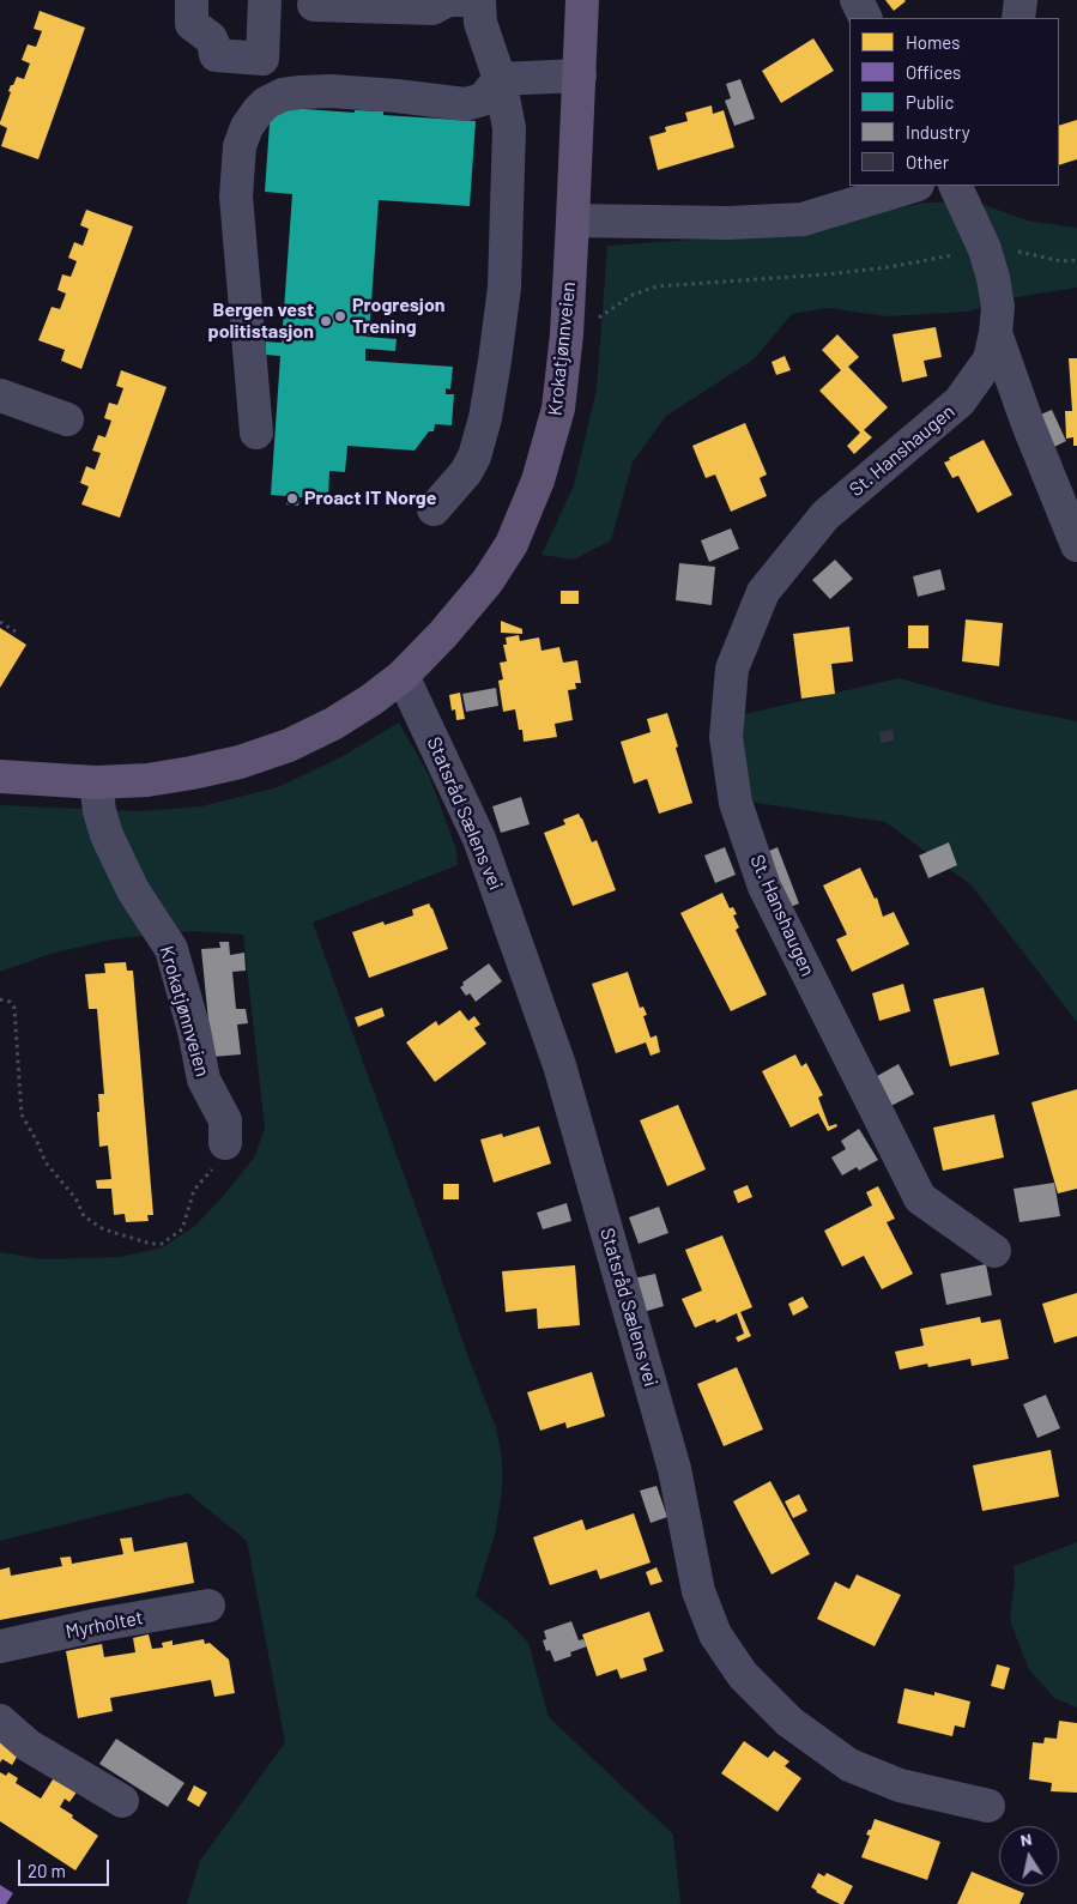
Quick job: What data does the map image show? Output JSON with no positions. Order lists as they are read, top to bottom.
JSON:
{
  "streets": {
    "main road": ["Krokatjønnveien"],
    "street": ["St. Hanshaugen", "Statsråd Sælens vei", "Myrholtet"]
  },
  "crossings": [
    ["Krokatjønnveien", "Statsråd Sælens vei"]
  ],
  "places": ["Progresjon Trening", "Bergen vest politistasjon", "Proact IT Norge"],
  "legend": [
    "Homes",
    "Offices",
    "Public",
    "Industry",
    "Other"
  ],
  "scale_bar": "20 m",
  "north": "top"
}
